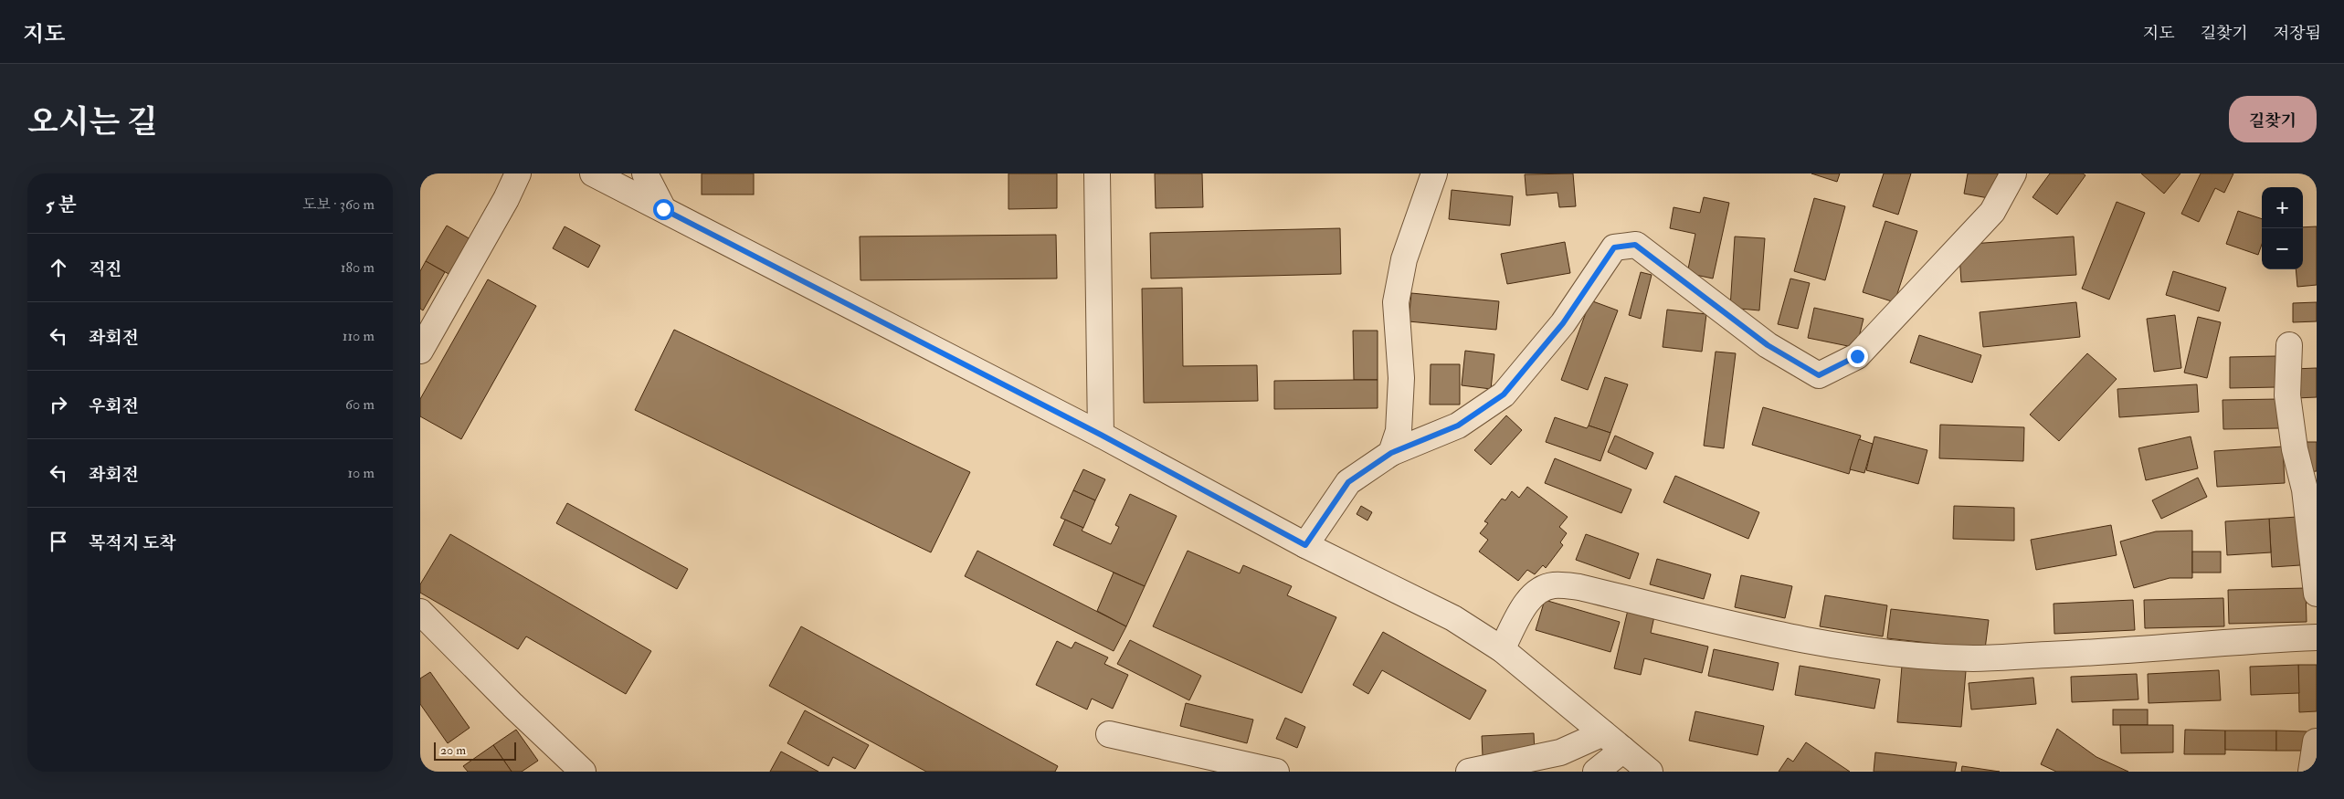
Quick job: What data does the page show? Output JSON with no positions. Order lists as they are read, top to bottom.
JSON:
{
  "scale_bar": "20 m",
  "page": {
    "header": "지도",
    "nav": ["지도", "길찾기", "저장됨"],
    "title": "오시는 길",
    "buttons": "길찾기",
    "heading": ["5 분", "도보 · 360 m"],
    "map_buttons": ["+", "−"],
    "list": [
      ["직진", "180 m"],
      ["좌회전", "110 m"],
      ["우회전", "60 m"],
      ["좌회전", "10 m"],
      "목적지 도착"
    ],
    "scale": "20 m"
  }
}
